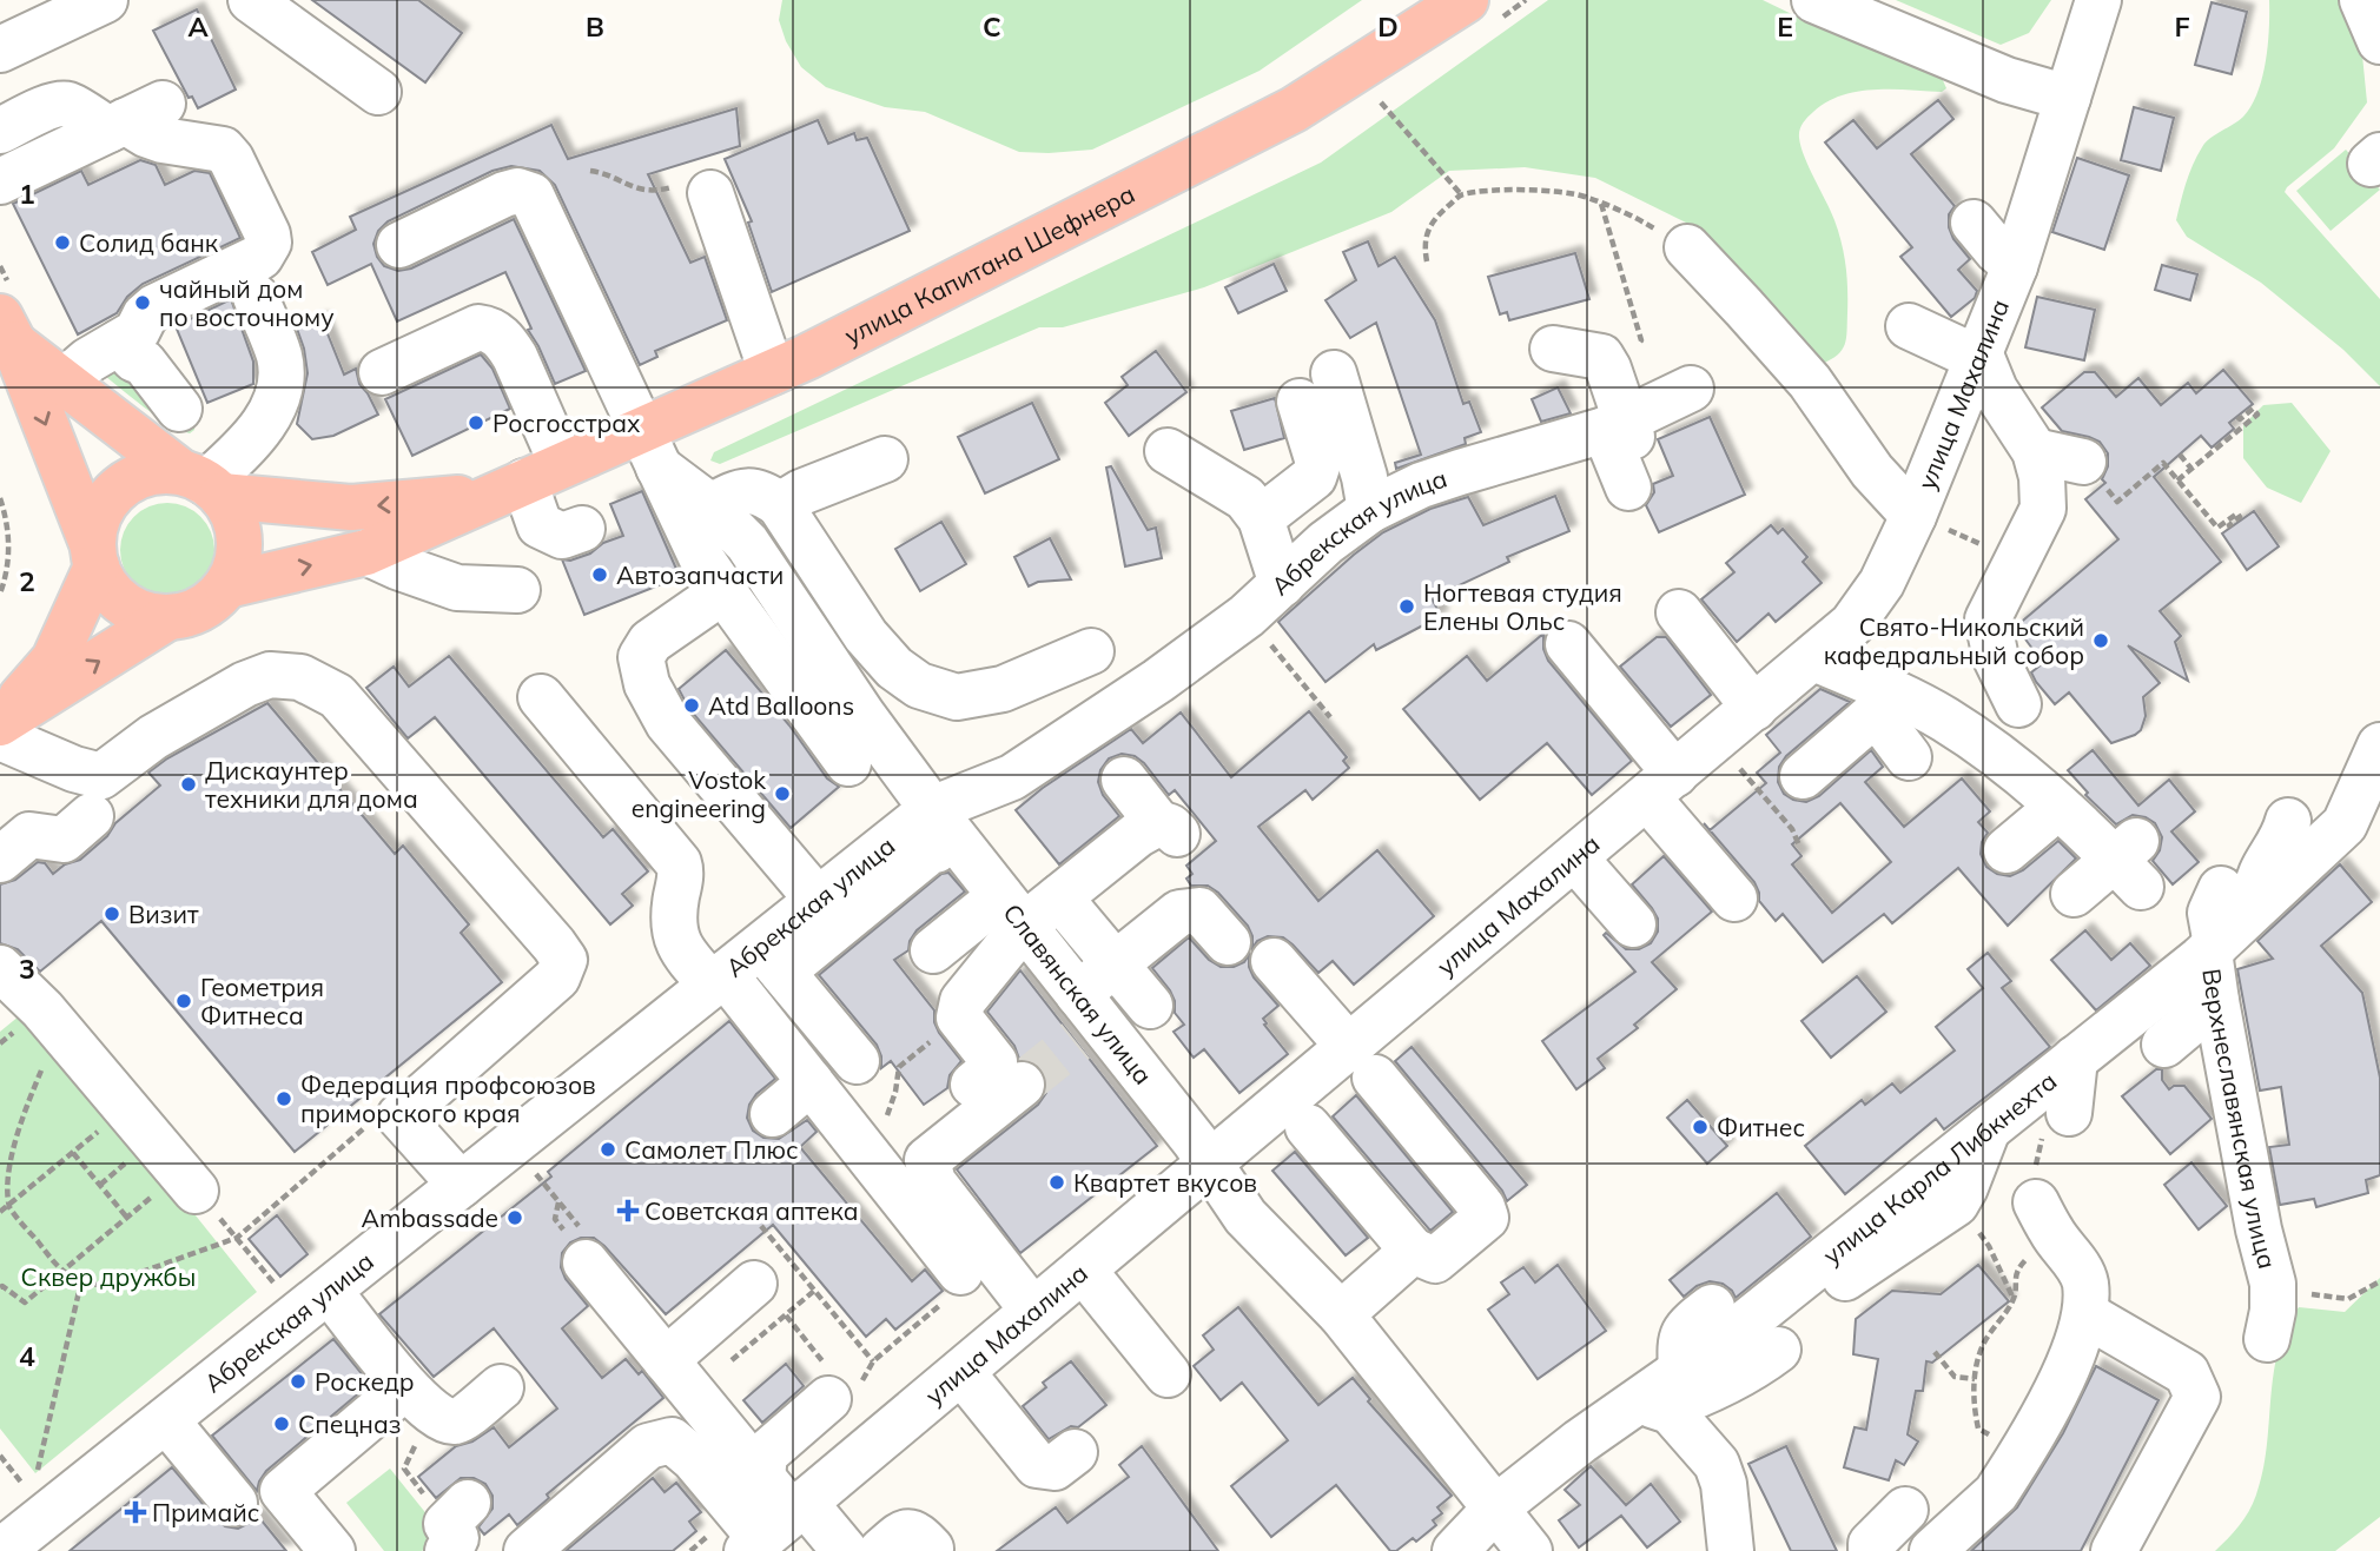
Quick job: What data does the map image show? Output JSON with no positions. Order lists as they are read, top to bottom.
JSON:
{
  "streets": {
    "main road": ["улица Капитана Шефнера"],
    "street": [
      "улица Махалина",
      "Абрекская улица",
      "Славянская улица",
      "Верхнеславянская улица",
      "улица Карла Либкнехта"
    ]
  },
  "crossings": [
    ["улица Капитана Шефнера", "Славянская улица"],
    ["улица Махалина", "Славянская улица"],
    ["Абрекская улица", "Славянская улица"],
    ["Славянская улица", "улица Карла Либкнехта"],
    ["Верхнеславянская улица", "улица Карла Либкнехта"]
  ],
  "parks": ["Сквер дружбы"],
  "places": {
    "other": [
      "Солид банк",
      "чайный дом по восточному",
      "Росгосстрах",
      "Автозапчасти",
      "Ногтевая студия Елены Ольс",
      "Свято-Никольский кафедральный собор",
      "Atd Balloons",
      "Дискаунтер техники для дома",
      "Vostok engineering",
      "Визит",
      "Геометрия Фитнеса",
      "Федерация профсоюзов приморского края",
      "Фитнес",
      "Самолет Плюс",
      "Квартет вкусов",
      "Ambassade",
      "Роскедр",
      "Спецназ"
    ],
    "health": ["Советская аптека", "Примайс"]
  },
  "grid": {
    "columns": [
      "A",
      "B",
      "C",
      "D",
      "E",
      "F"
    ],
    "rows": [
      "1",
      "2",
      "3",
      "4"
    ]
  }
}
